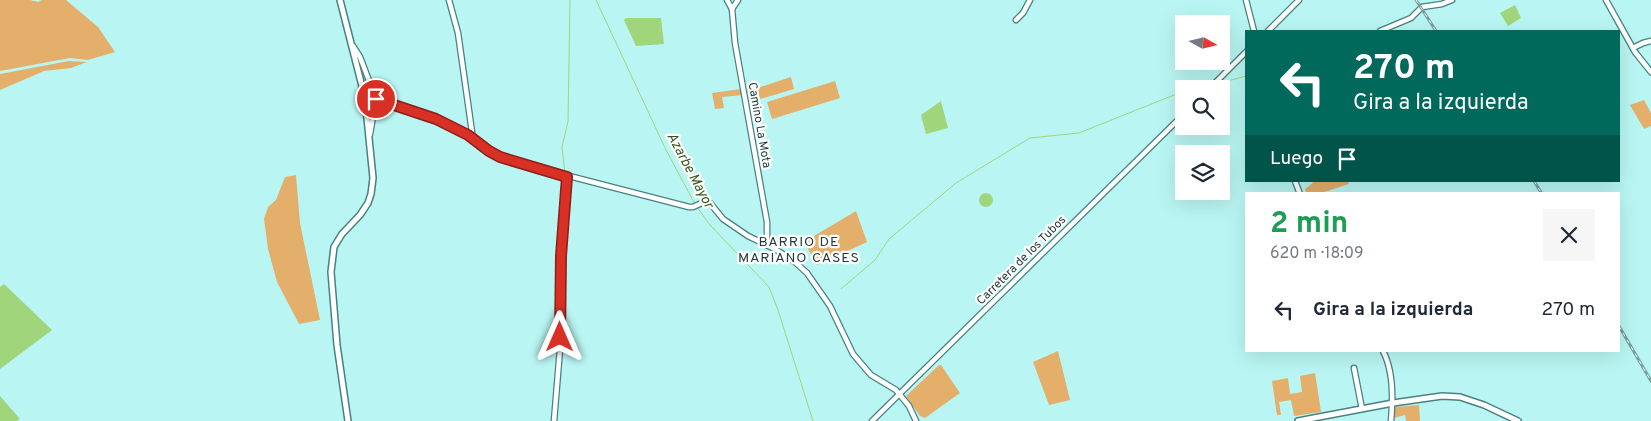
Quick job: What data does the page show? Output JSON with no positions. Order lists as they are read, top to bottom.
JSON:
{
  "streets": {
    "street": ["Camino La Mota", "Carretera de los Tubos"]
  },
  "districts": ["BARRIO DE MARIANO CASES"],
  "water": ["Azarbe Mayor"],
  "north": "right",
  "page": {
    "turn": ["270 m", "Gira a la izquierda"],
    "then": "Luego",
    "heading": ["2 min", "620 m · 18:09"],
    "list": [
      {
        "name": "Gira a la izquierda",
        "value": "270 m"
      }
    ]
  }
}
